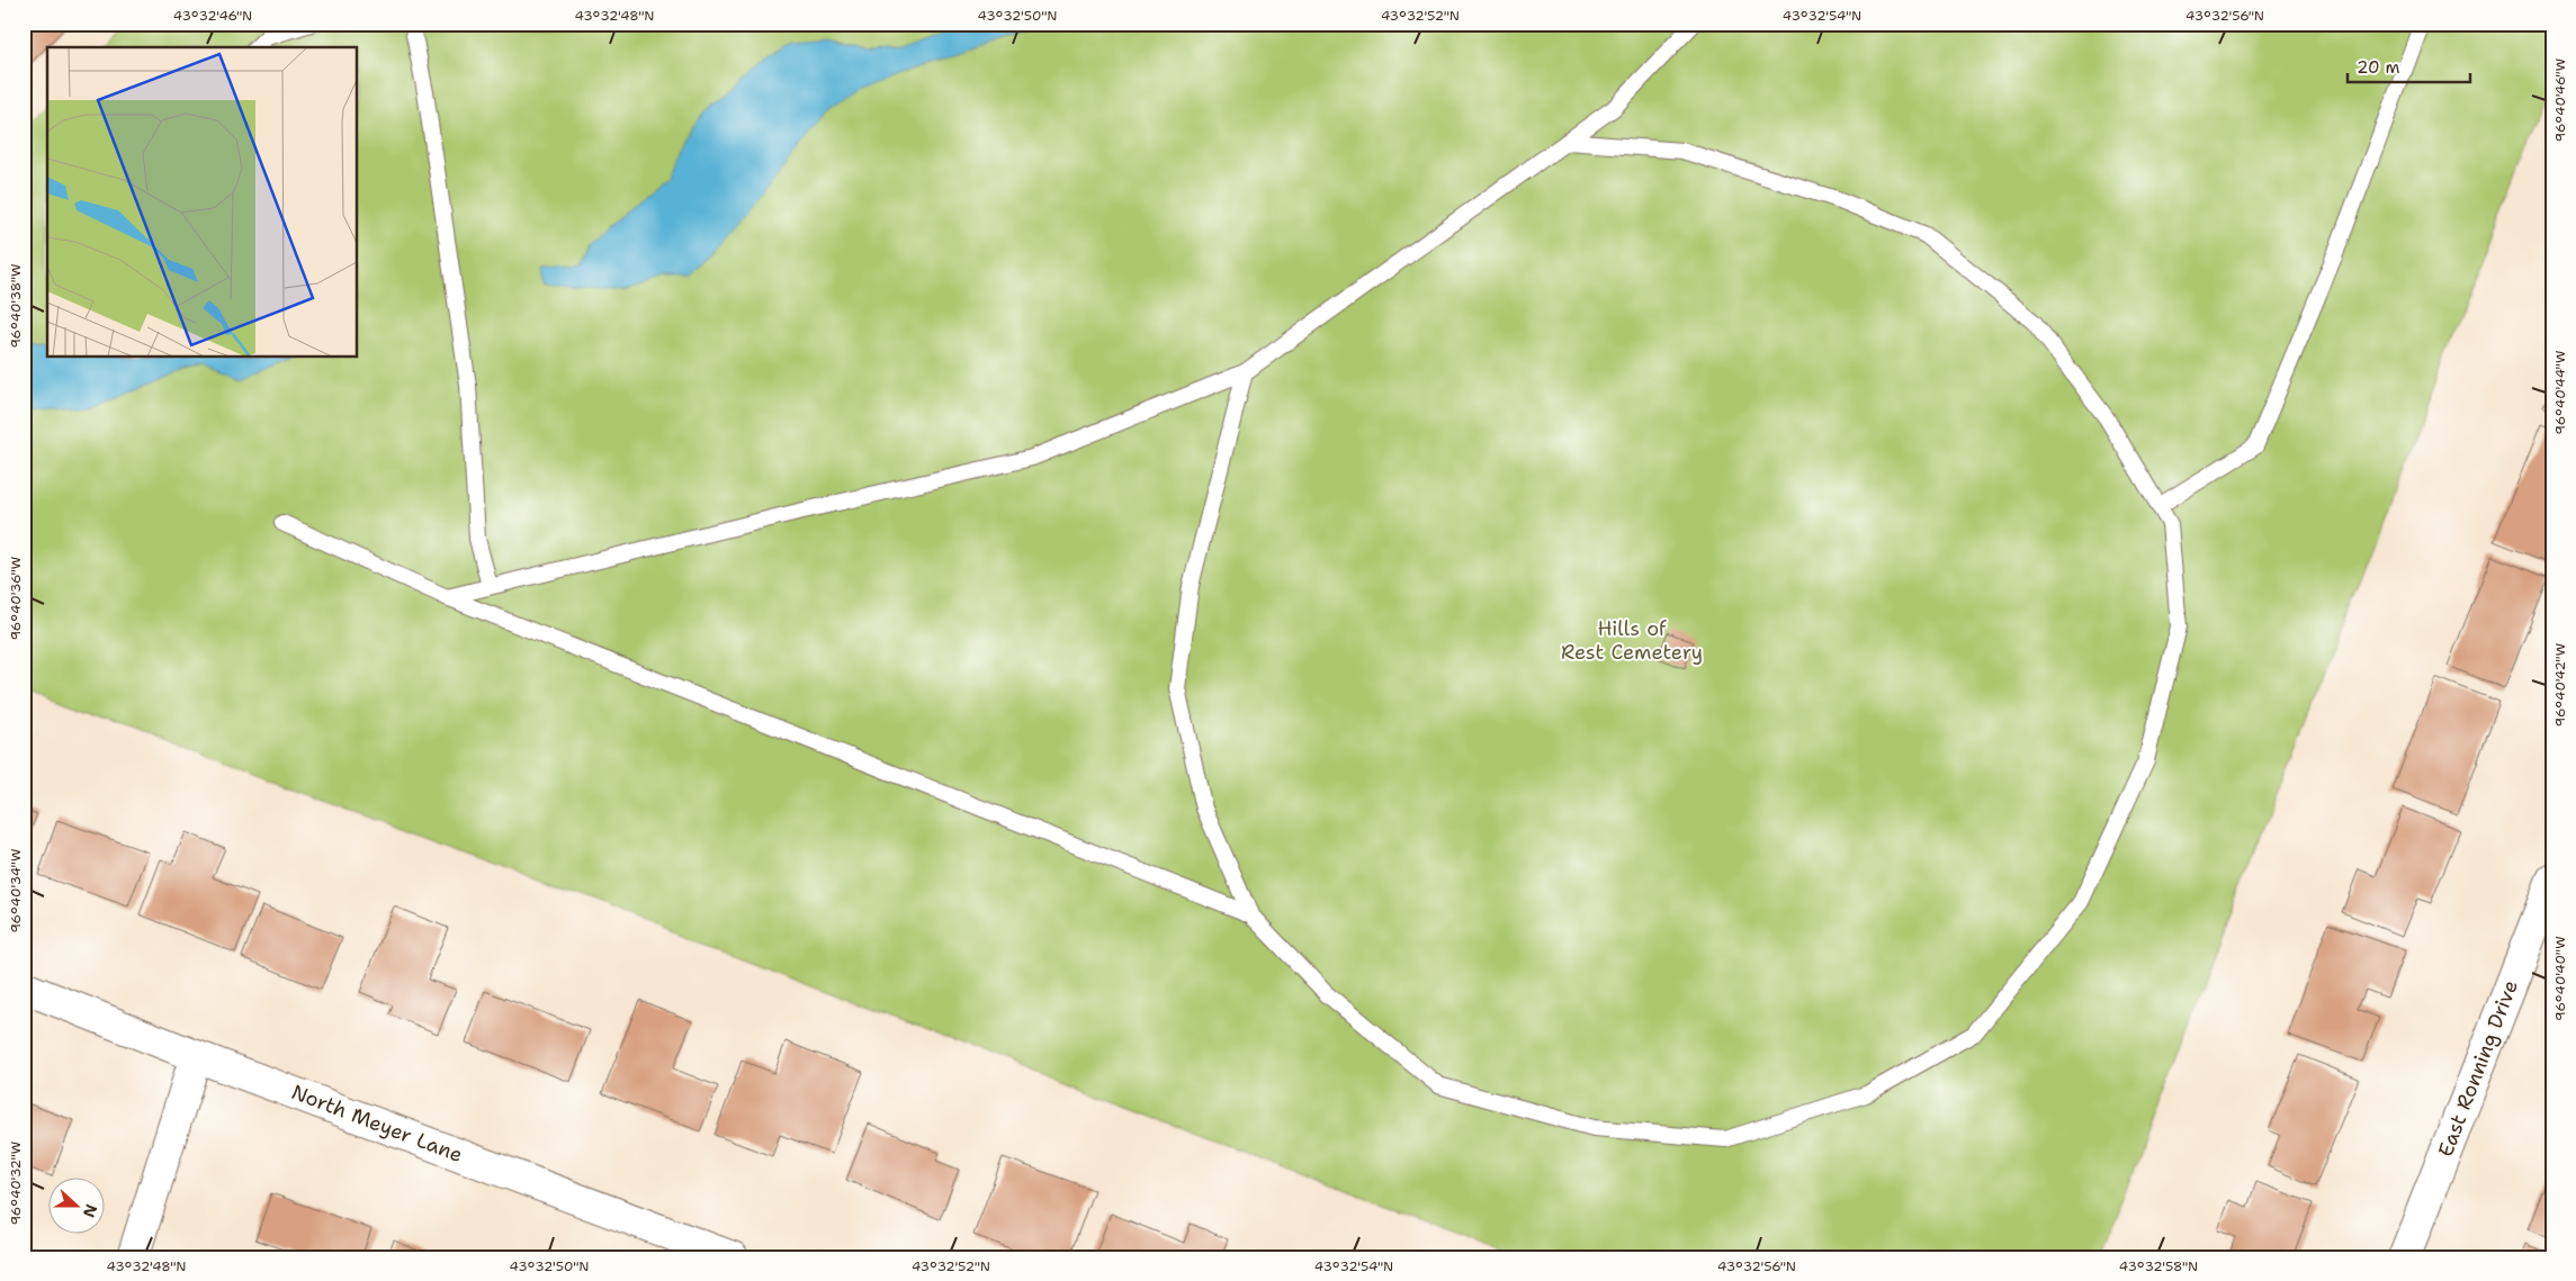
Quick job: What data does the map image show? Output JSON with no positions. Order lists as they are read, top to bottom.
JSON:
{
  "streets": {
    "street": ["East Ronning Drive", "North Meyer Lane"]
  },
  "parks": ["Hills of Rest Cemetery"],
  "scale_bar": "20 m",
  "north": "right",
  "coordinates": [
    "43°32'46\"N",
    "43°32'48\"N",
    "43°32'50\"N",
    "43°32'52\"N",
    "43°32'54\"N",
    "43°32'56\"N",
    "96°40'46\"W",
    "96°40'38\"W",
    "96°40'44\"W",
    "96°40'36\"W",
    "96°40'42\"W",
    "96°40'34\"W",
    "96°40'40\"W",
    "96°40'32\"W",
    "43°32'58\"N"
  ]
}
